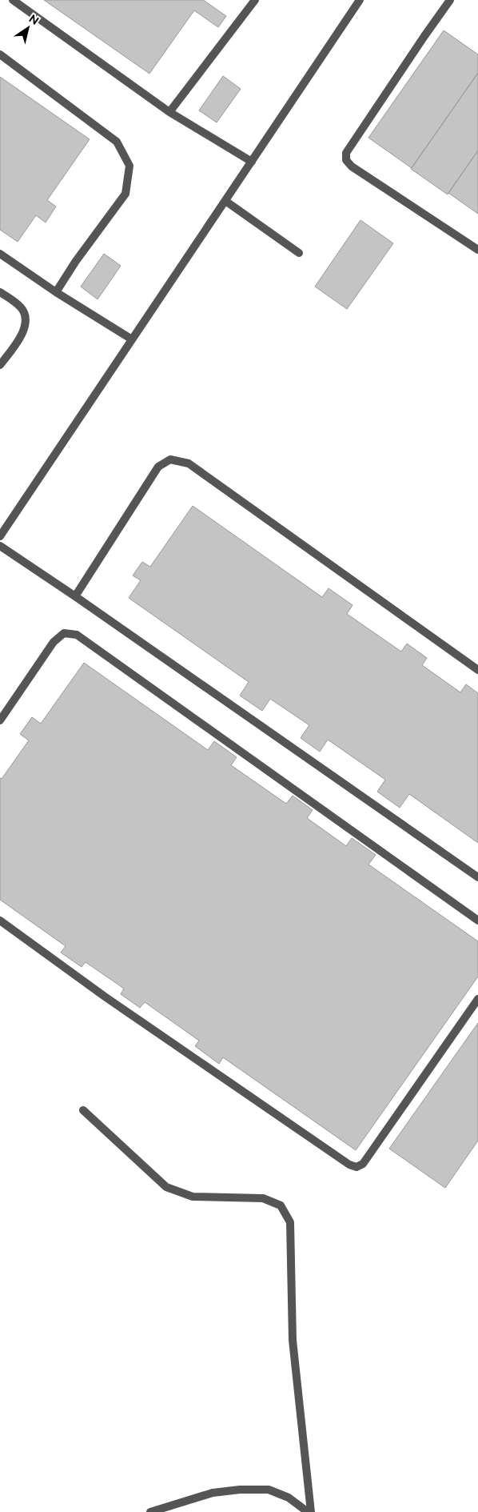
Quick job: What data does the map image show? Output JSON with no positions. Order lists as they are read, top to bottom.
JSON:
{
  "north": "top right"
}
